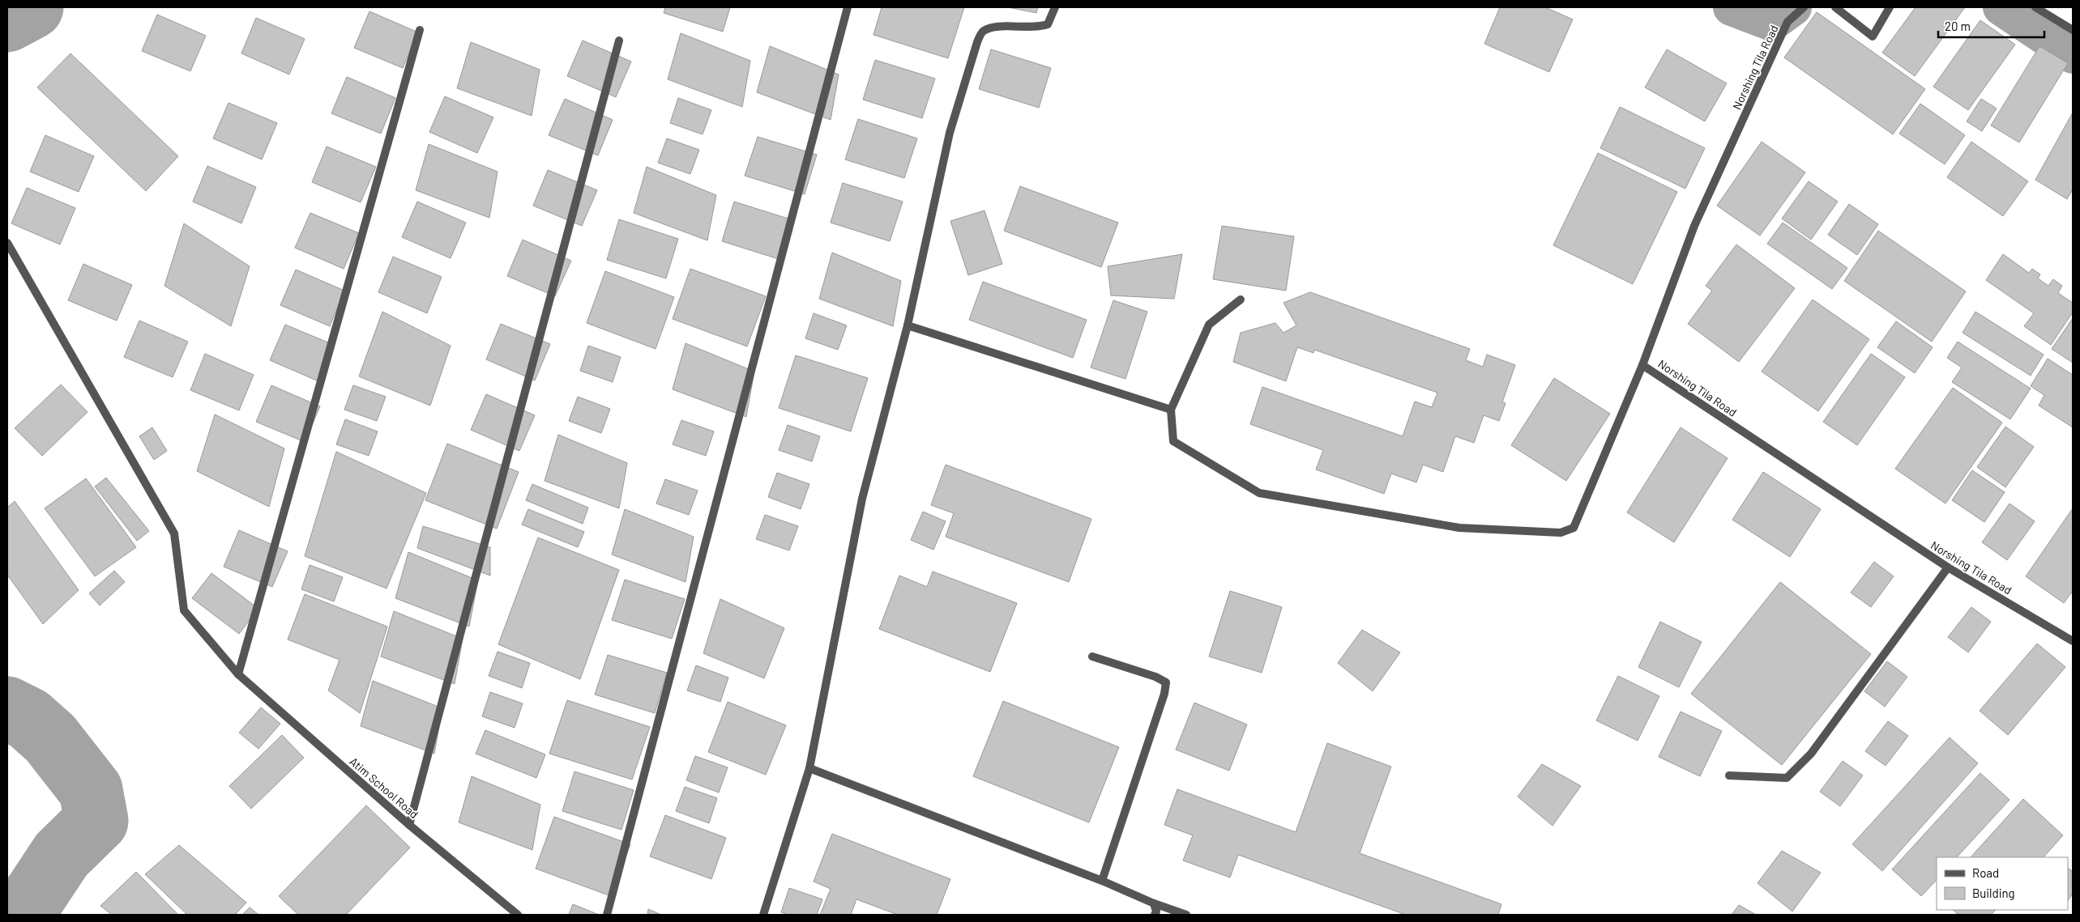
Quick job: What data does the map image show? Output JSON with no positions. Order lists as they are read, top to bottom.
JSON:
{
  "streets": {
    "street": ["Norshing Tila Road", "Atim School Road"]
  },
  "legend": ["Road", "Building"],
  "scale_bar": "20 m"
}
